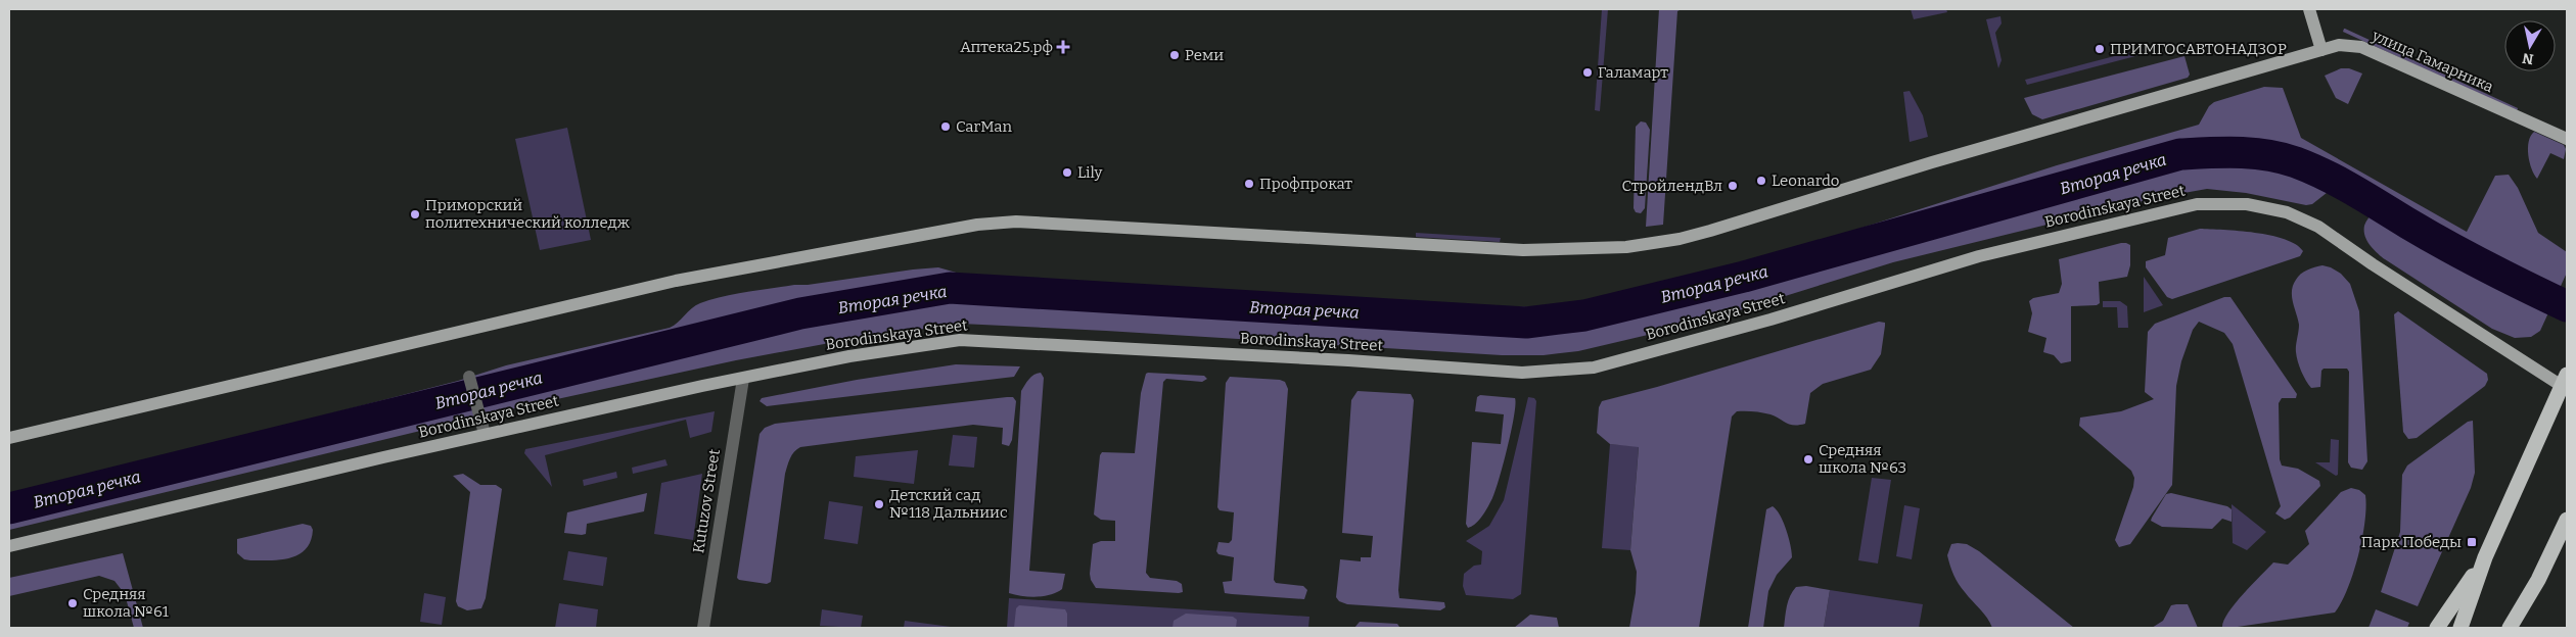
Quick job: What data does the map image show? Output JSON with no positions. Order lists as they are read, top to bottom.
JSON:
{
  "streets": {
    "main road": ["улица Гамарника", "Borodinskaya Street"],
    "street": ["Kutuzov Street"]
  },
  "crossings": [
    ["Borodinskaya Street", "Kutuzov Street"]
  ],
  "water": ["Вторая речка"],
  "places": {
    "health": ["Аптека25.рф"],
    "other": [
      "ПРИМГОСАВТОНАДЗОР",
      "Реми",
      "Галамарт",
      "CarMan",
      "Lily",
      "Leonardo",
      "Профпрокат",
      "СтройлендВл",
      "Приморский политехнический колледж",
      "Средняя школа №63",
      "Детский сад №118 Дальниис",
      "Средняя школа №61"
    ],
    "transit": ["Парк Победы"]
  },
  "north": "bottom"
}
